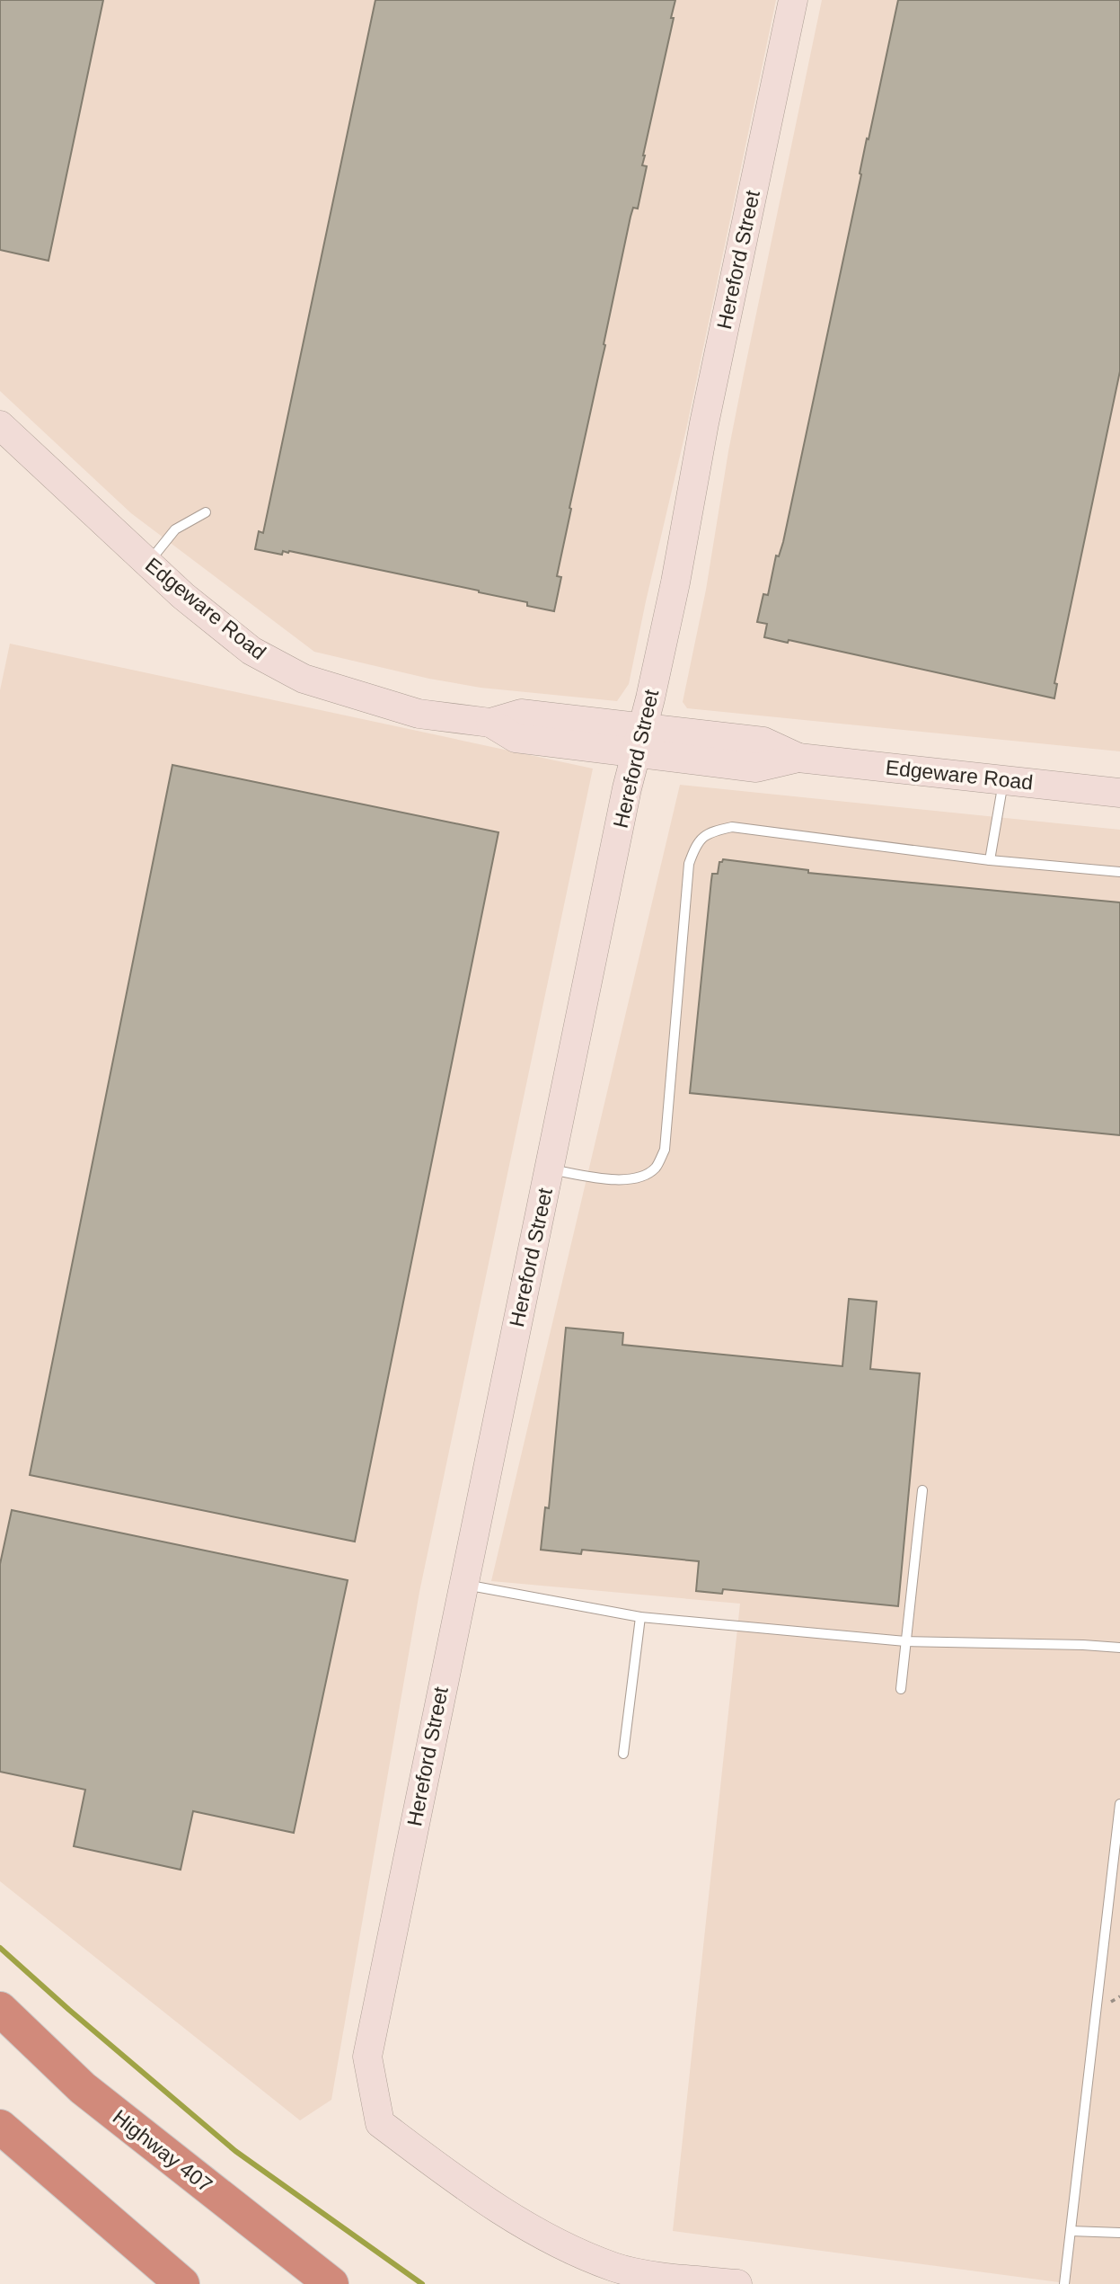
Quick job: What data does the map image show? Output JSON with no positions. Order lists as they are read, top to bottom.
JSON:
{
  "streets": {
    "highway": ["Highway 407"],
    "street": ["Hereford Street", "Edgeware Road"]
  },
  "crossings": [
    ["Hereford Street", "Edgeware Road"]
  ]
}
